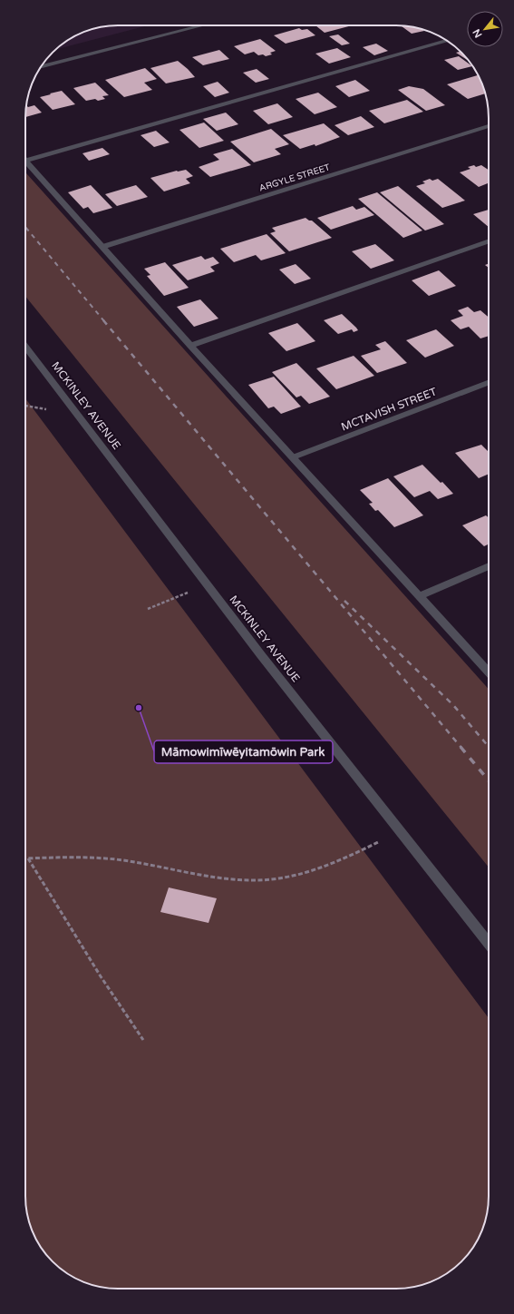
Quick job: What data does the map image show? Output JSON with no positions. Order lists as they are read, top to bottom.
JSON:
{
  "streets": {
    "street": ["ARGYLE STREET", "MCKINLEY AVENUE", "MCTAVISH STREET"]
  },
  "places": ["Māmowimīwēyitamōwin Park"],
  "north": "bottom left"
}
